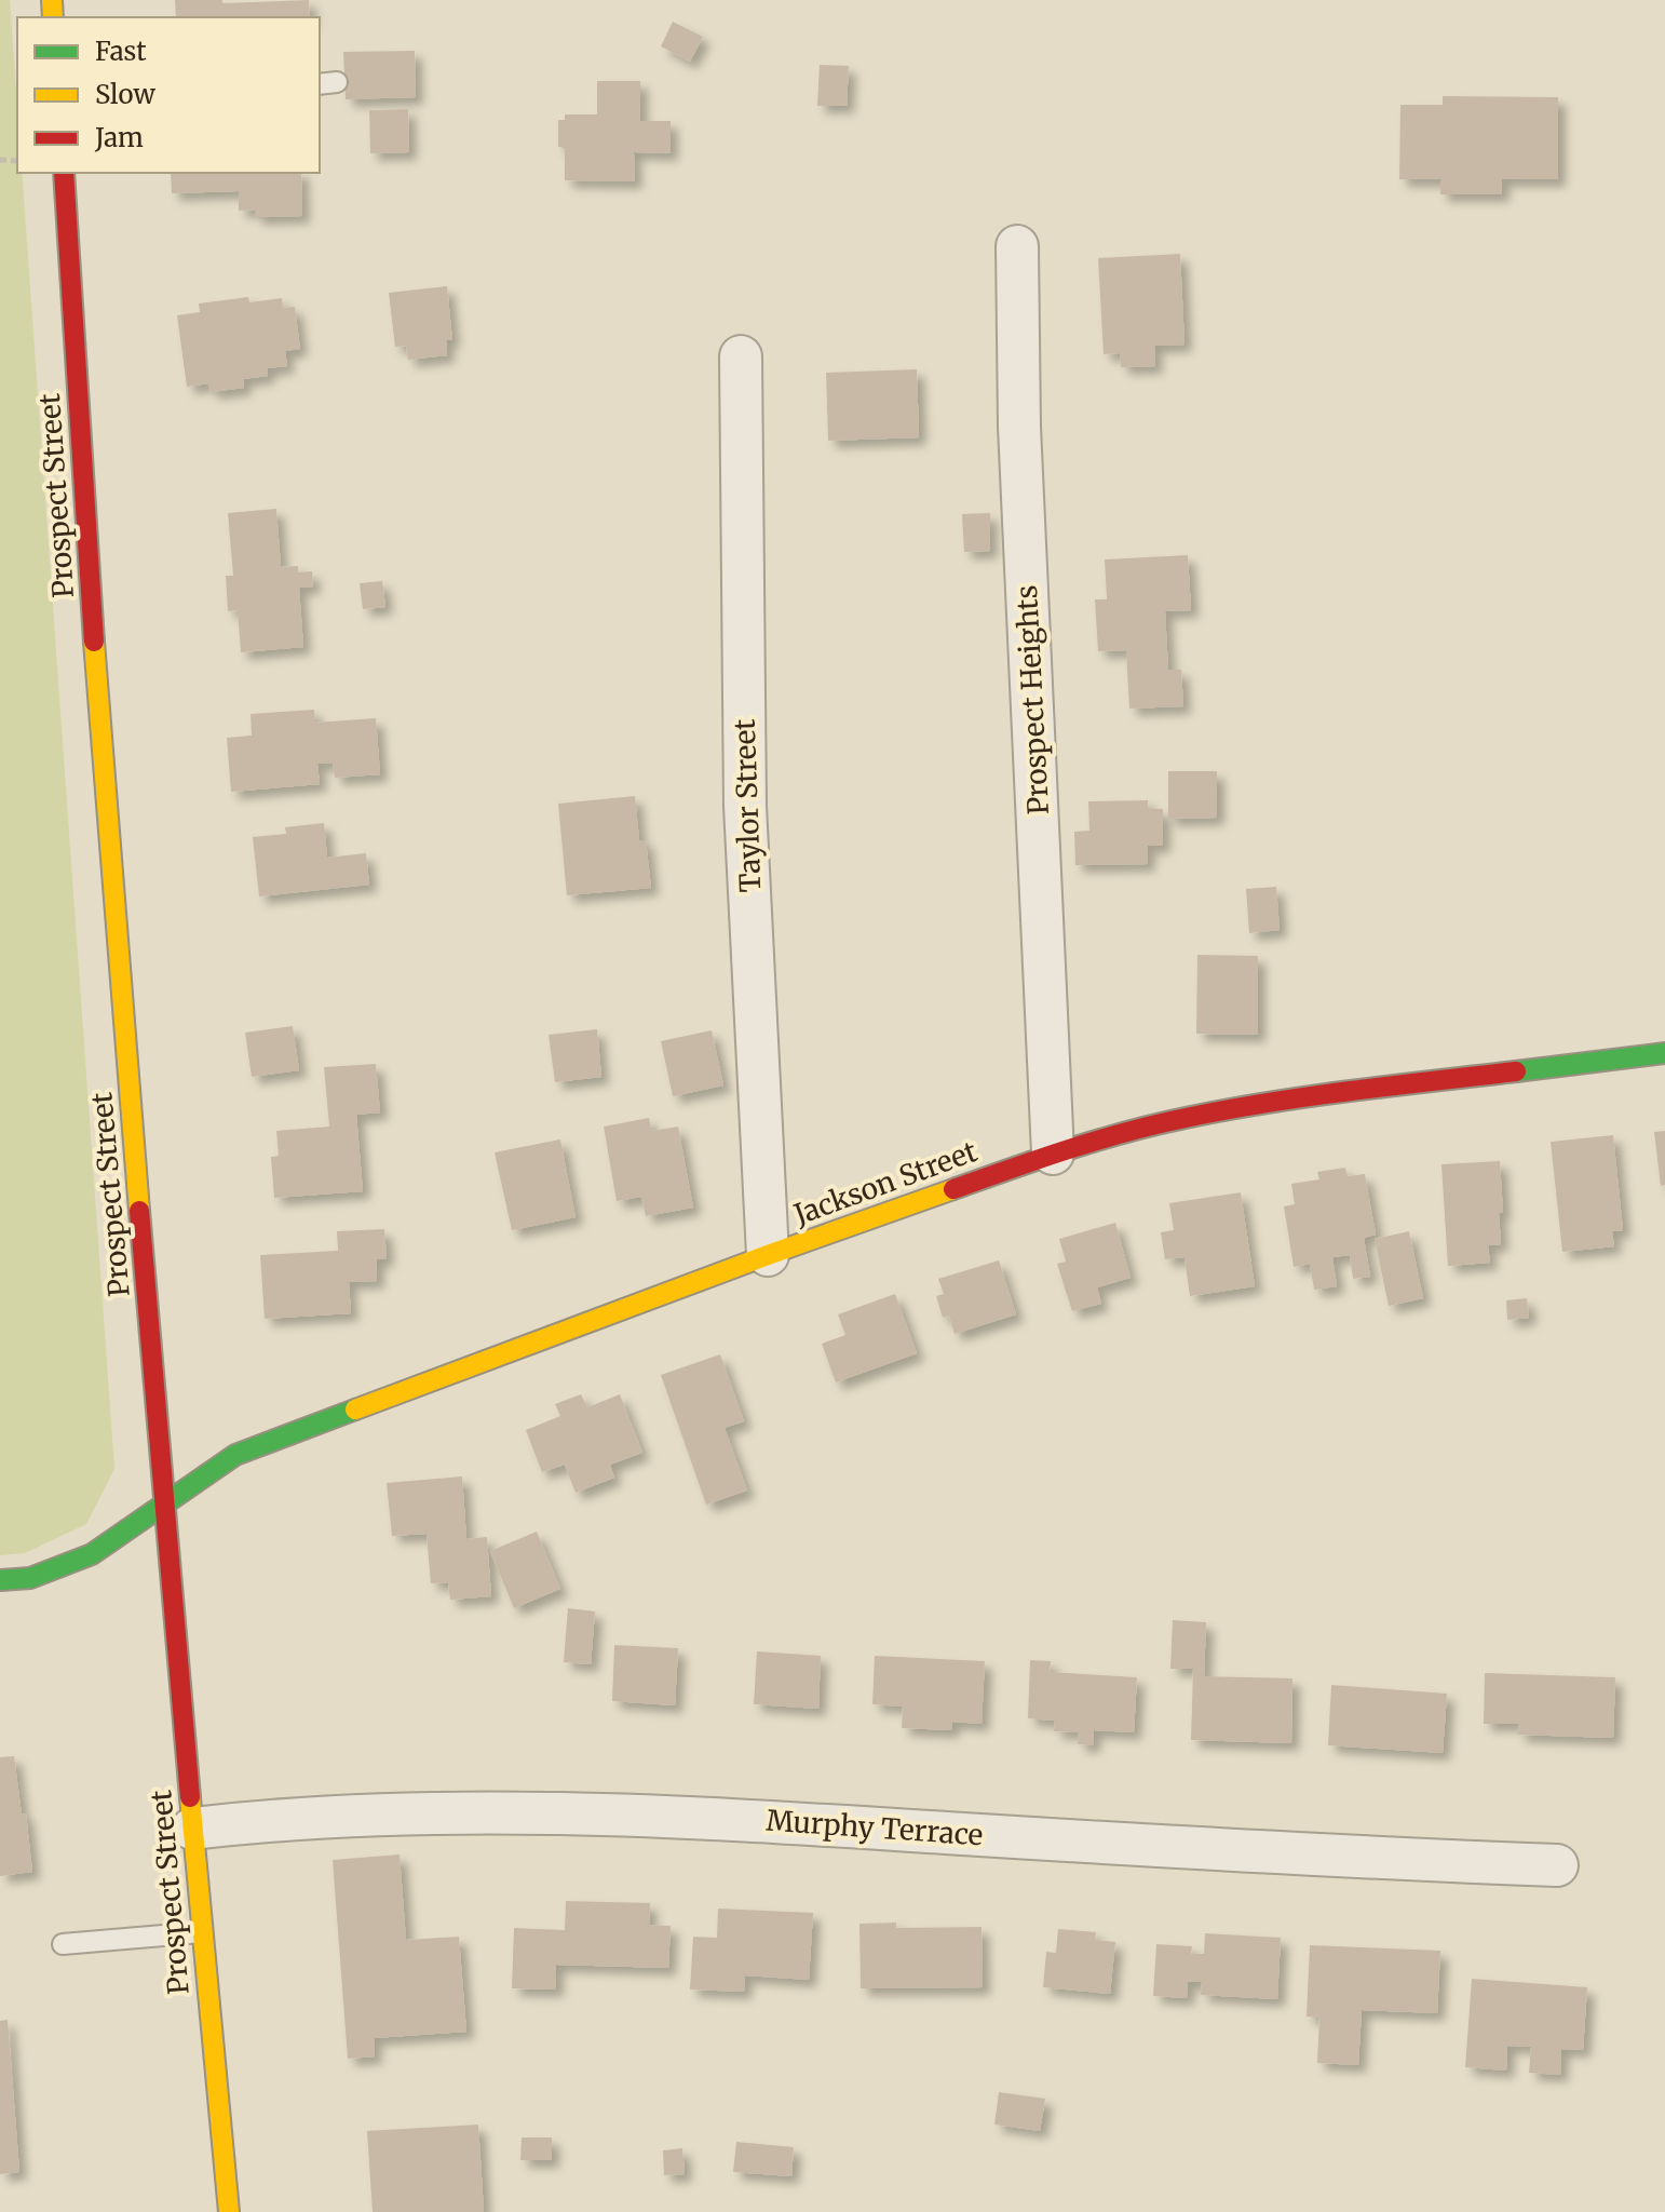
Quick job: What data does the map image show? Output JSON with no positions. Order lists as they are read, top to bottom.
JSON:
{
  "streets": {
    "main road": ["Prospect Street", "Jackson Street"],
    "street": ["Prospect Heights", "Taylor Street", "Murphy Terrace"]
  },
  "crossings": [
    ["Prospect Street", "Jackson Street"],
    ["Prospect Street", "Murphy Terrace"],
    ["Prospect Heights", "Jackson Street"],
    ["Taylor Street", "Jackson Street"]
  ],
  "legend": ["Fast", "Slow", "Jam"]
}
